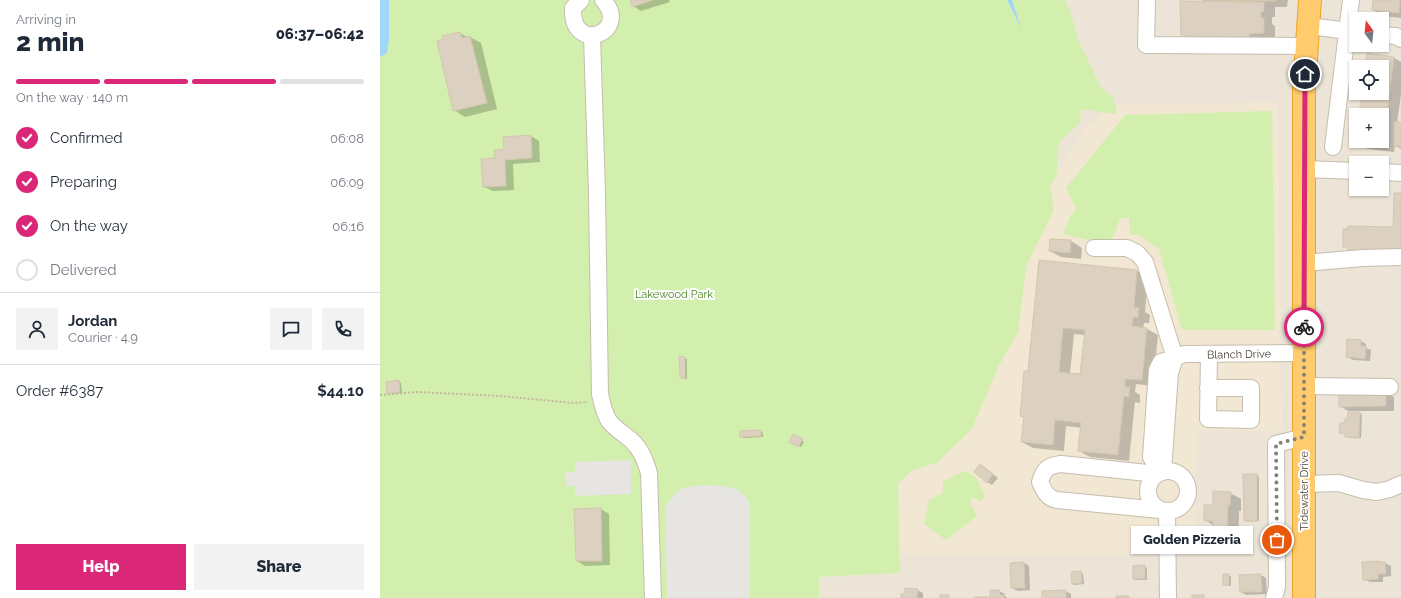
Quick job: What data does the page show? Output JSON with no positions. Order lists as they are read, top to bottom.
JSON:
{
  "streets": {
    "highway": ["Tidewater Drive"],
    "street": ["Blanch Drive"]
  },
  "crossings": [
    ["Blanch Drive", "Tidewater Drive"]
  ],
  "parks": ["Lakewood Park"],
  "places": ["Golden Pizzeria"],
  "north": "top",
  "page": {
    "heading": ["2 min", "Arriving in", "06:37–06:42"],
    "panel": [
      "Jordan",
      "Courier · 4.9",
      "Order #6387",
      "$44.10"
    ],
    "map_buttons": ["+", "−"],
    "bar": "On the way · 140 m",
    "list": [
      ["Confirmed", "06:08"],
      ["Preparing", "06:09"],
      ["On the way", "06:16"],
      "Delivered"
    ],
    "bubble": "Golden Pizzeria",
    "buttons": ["Help", "Share"]
  }
}
